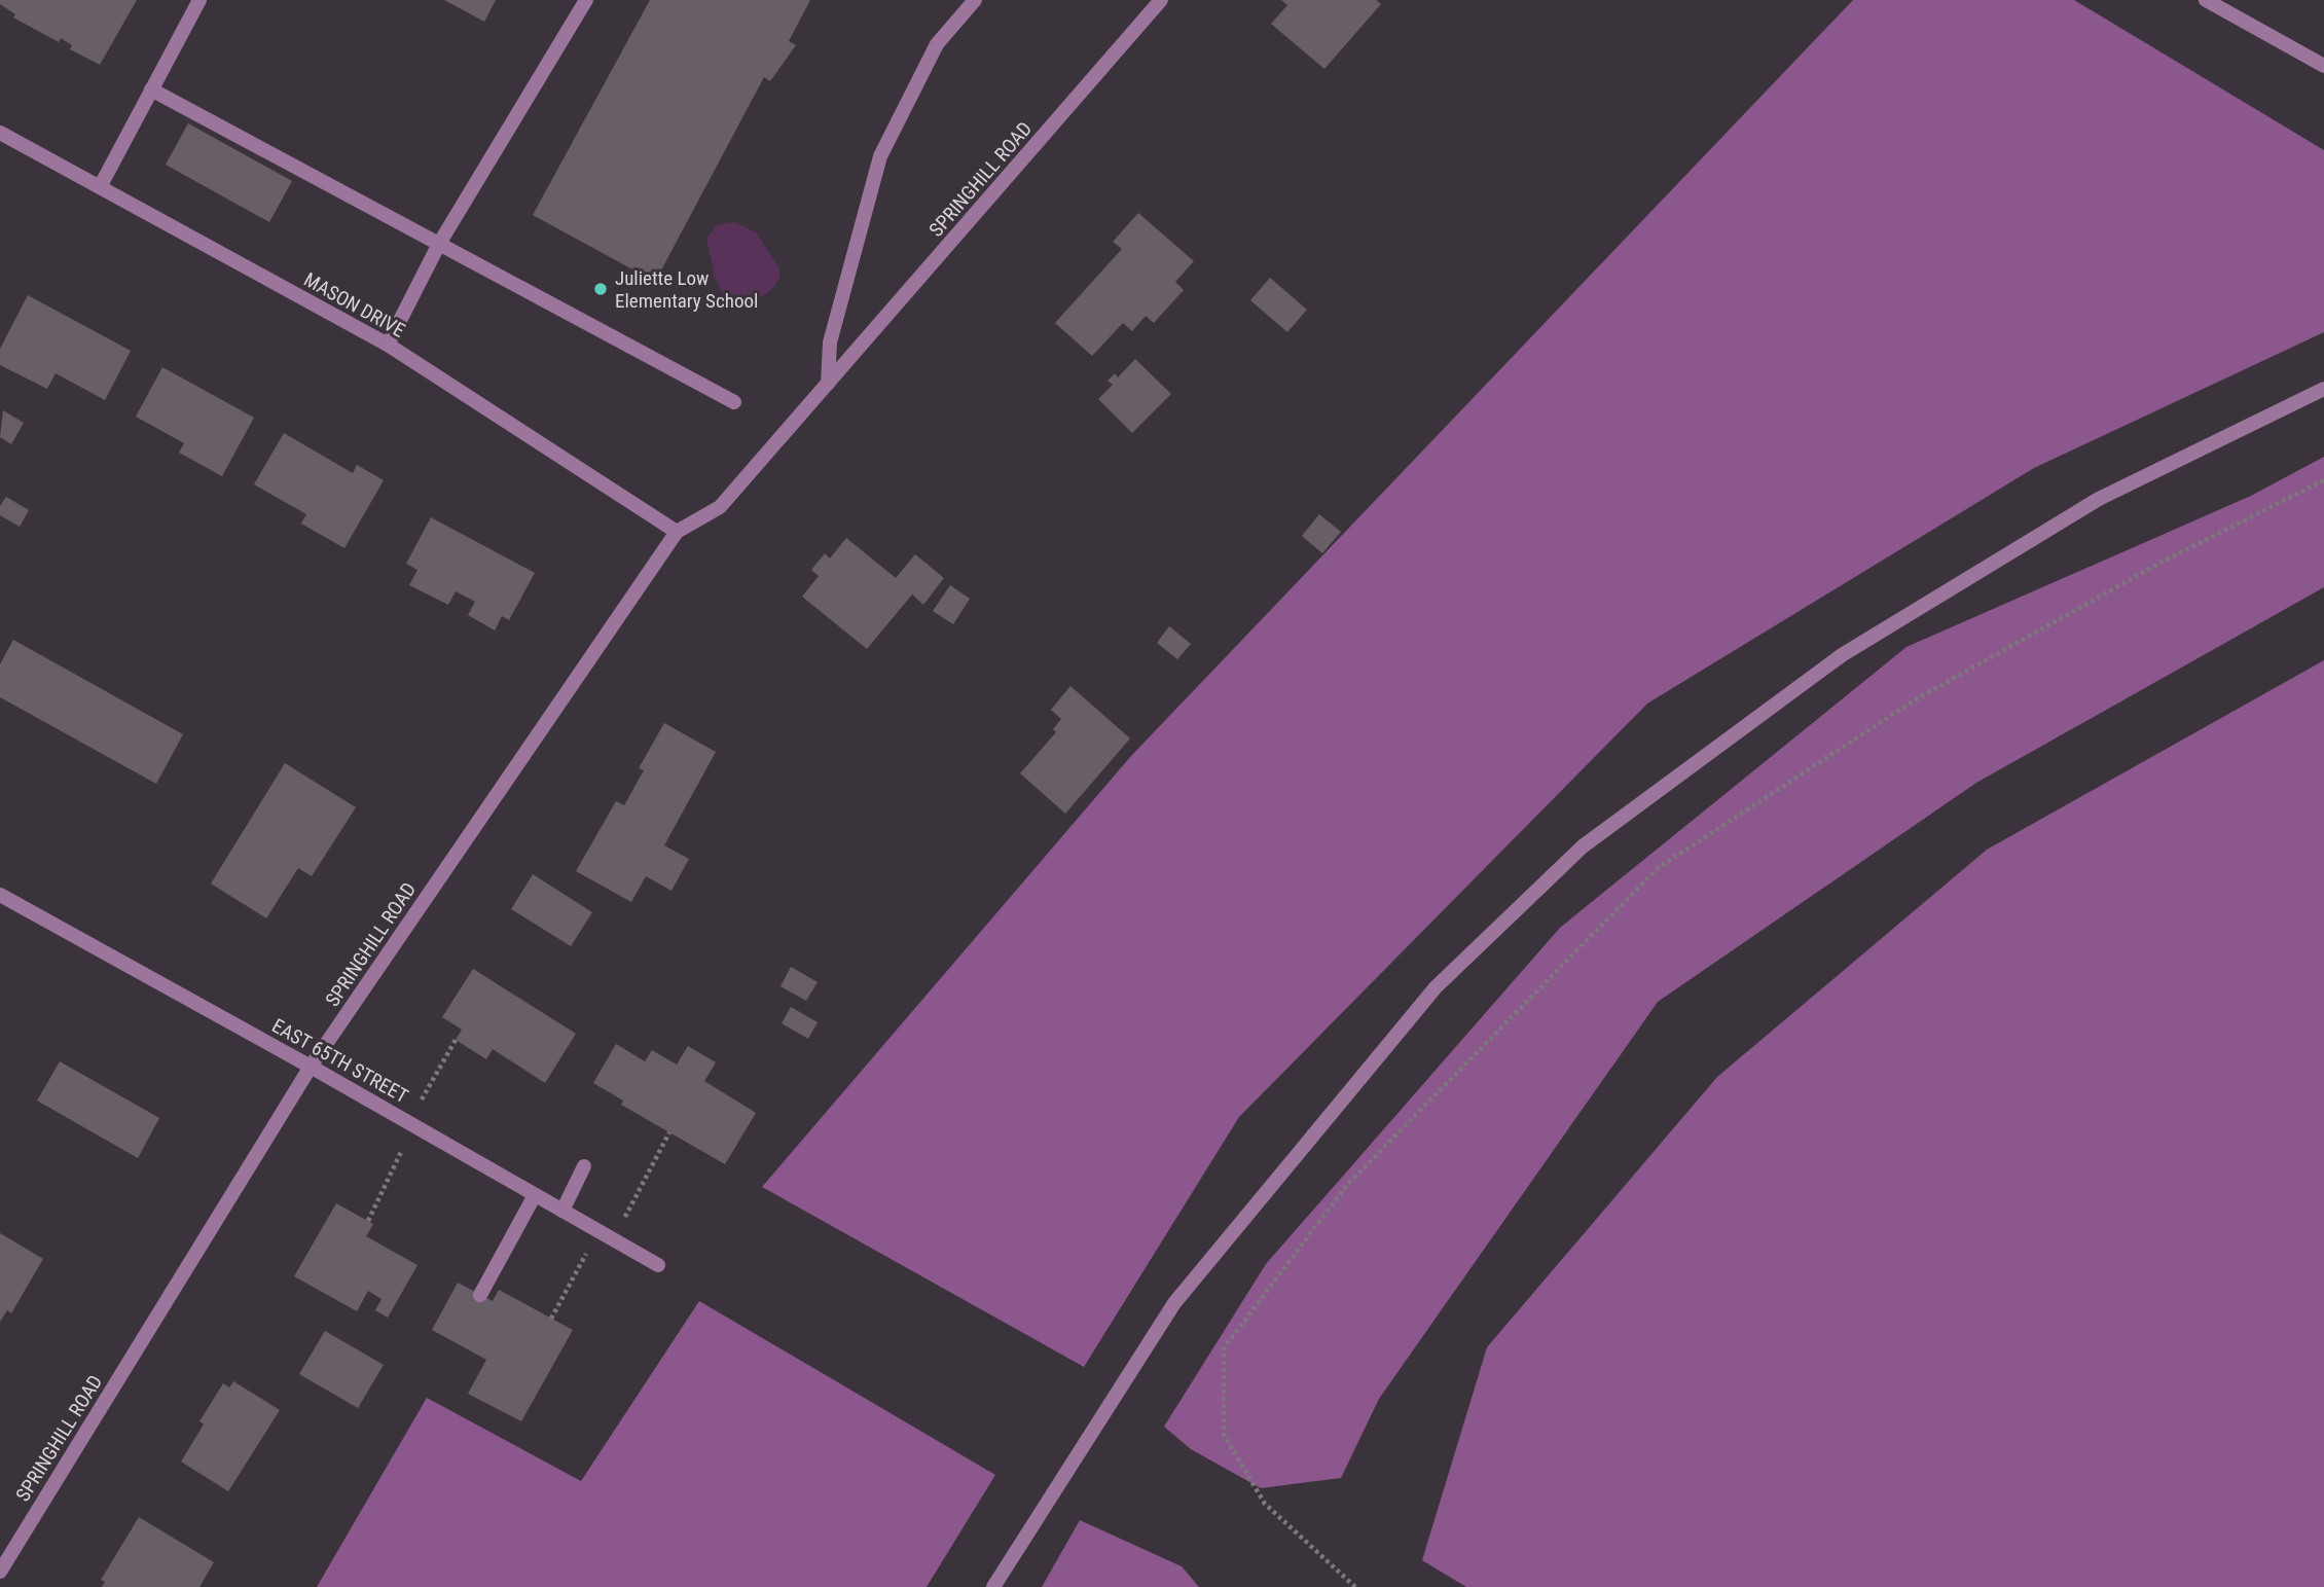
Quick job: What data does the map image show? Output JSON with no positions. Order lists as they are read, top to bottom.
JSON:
{
  "streets": {
    "street": ["SPRINGHILL ROAD", "MASON DRIVE", "EAST 65TH STREET"]
  },
  "crossings": [
    ["SPRINGHILL ROAD", "MASON DRIVE"],
    ["SPRINGHILL ROAD", "EAST 65TH STREET"]
  ],
  "places": ["Juliette Low Elementary School"]
}
